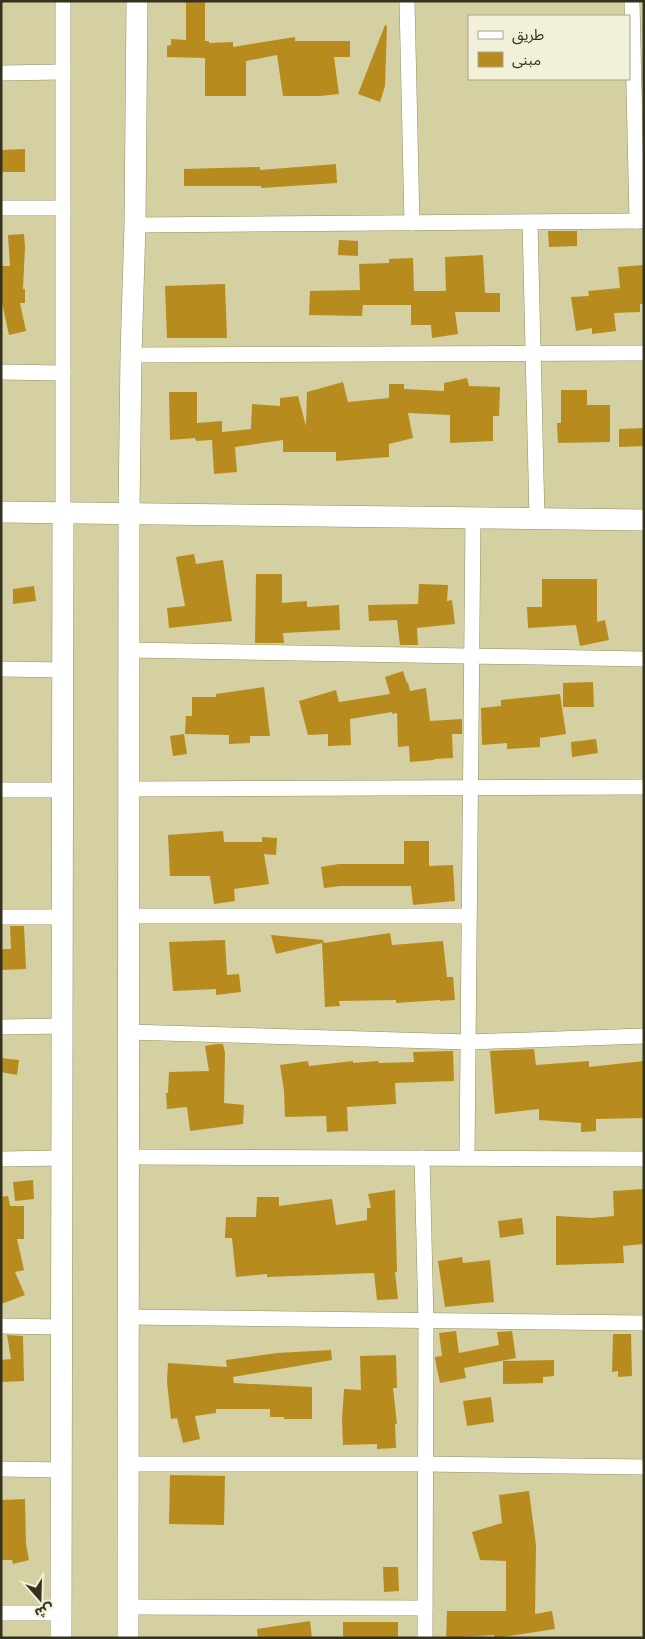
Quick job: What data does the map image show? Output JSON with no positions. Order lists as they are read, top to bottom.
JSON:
{
  "legend": ["طريق", "مبنى"],
  "north": "bottom"
}
